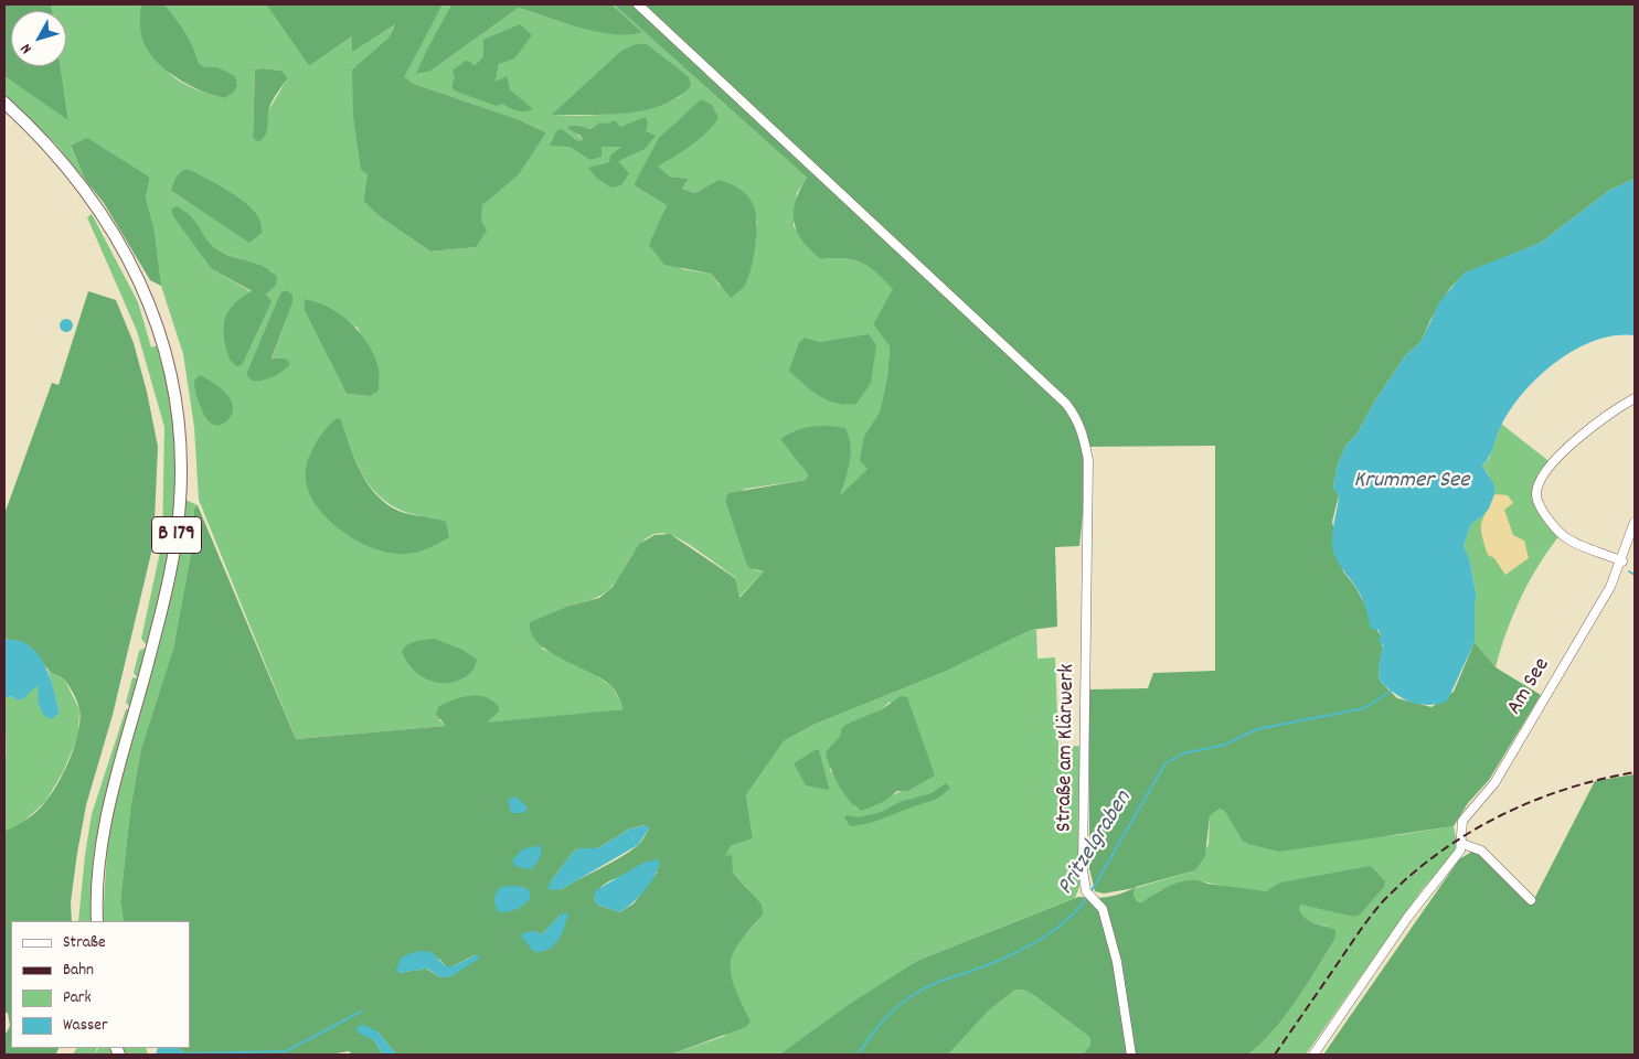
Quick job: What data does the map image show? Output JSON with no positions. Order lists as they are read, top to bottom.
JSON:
{
  "streets": {
    "main road": ["B 179"],
    "street": ["Am See", "Straße am Klärwerk"]
  },
  "water": ["Krummer See", "Pritzelgraben"],
  "legend": [
    "Straße",
    "Bahn",
    "Park",
    "Wasser"
  ],
  "north": "bottom left"
}
